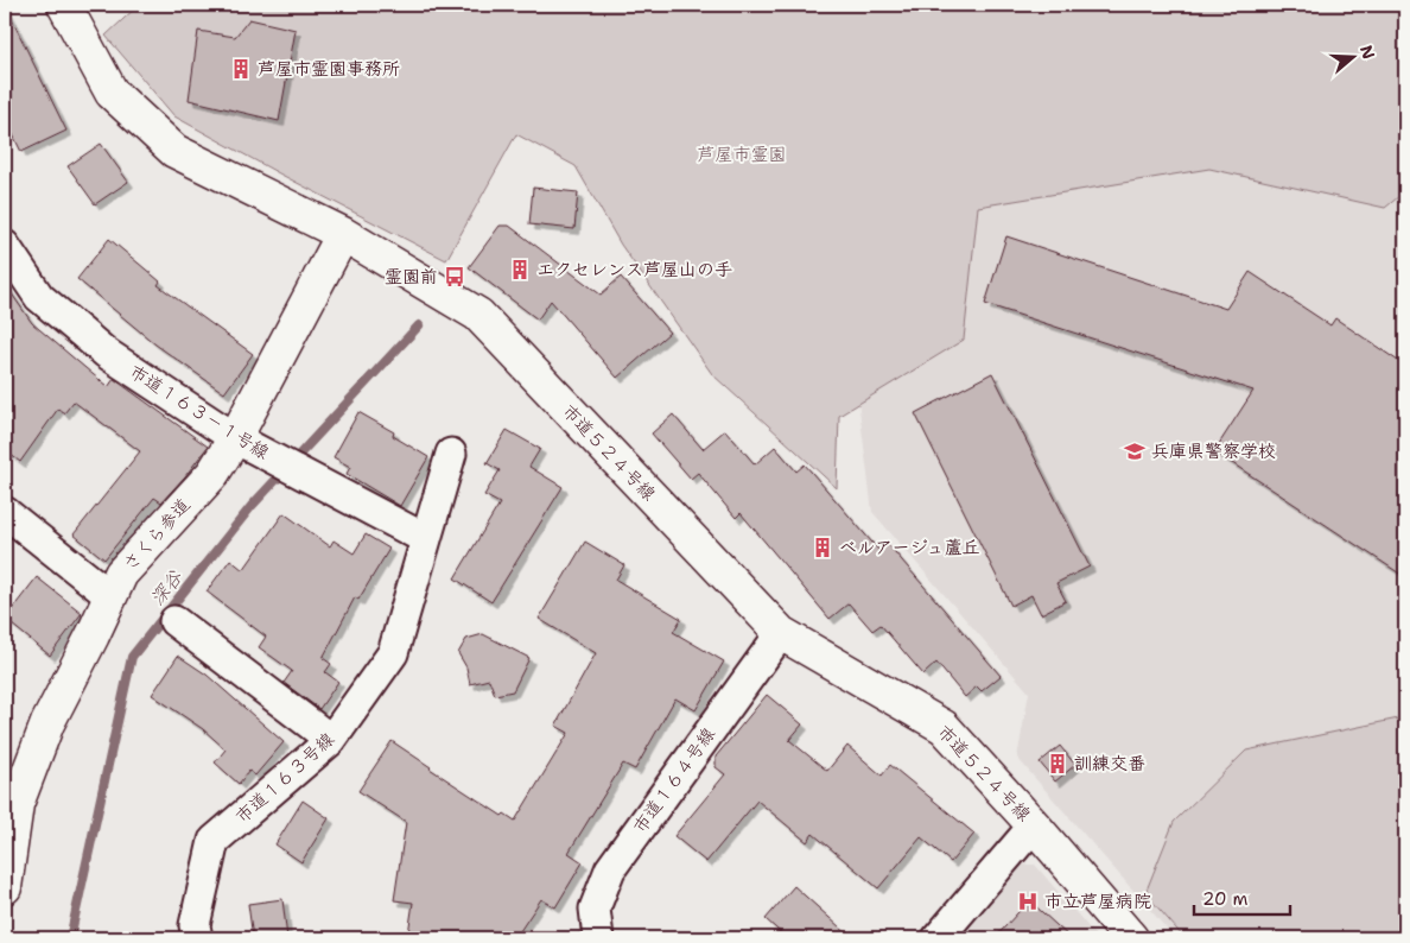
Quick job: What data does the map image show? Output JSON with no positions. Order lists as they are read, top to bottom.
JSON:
{
  "streets": {
    "street": [
      "市道１６３－１号線",
      "市道５２４号線",
      "さくら参道",
      "市道１６３号線",
      "市道１６４号線"
    ]
  },
  "crossings": [
    ["市道１６３－１号線", "さくら参道"],
    ["市道１６３－１号線", "市道１６３号線"],
    ["市道５２４号線", "さくら参道"],
    ["市道５２４号線", "市道１６４号線"]
  ],
  "water": ["深谷"],
  "parks": ["芦屋市霊園"],
  "places": {
    "building": [
      "芦屋市霊園事務所",
      "エクセレンス芦屋山の手",
      "ベルアージュ蘆丘",
      "訓練交番"
    ],
    "bus stop": ["霊園前"],
    "school or university": ["兵庫県警察学校"],
    "hospital": ["市立芦屋病院"]
  },
  "scale_bar": "20 m",
  "north": "right"
}
